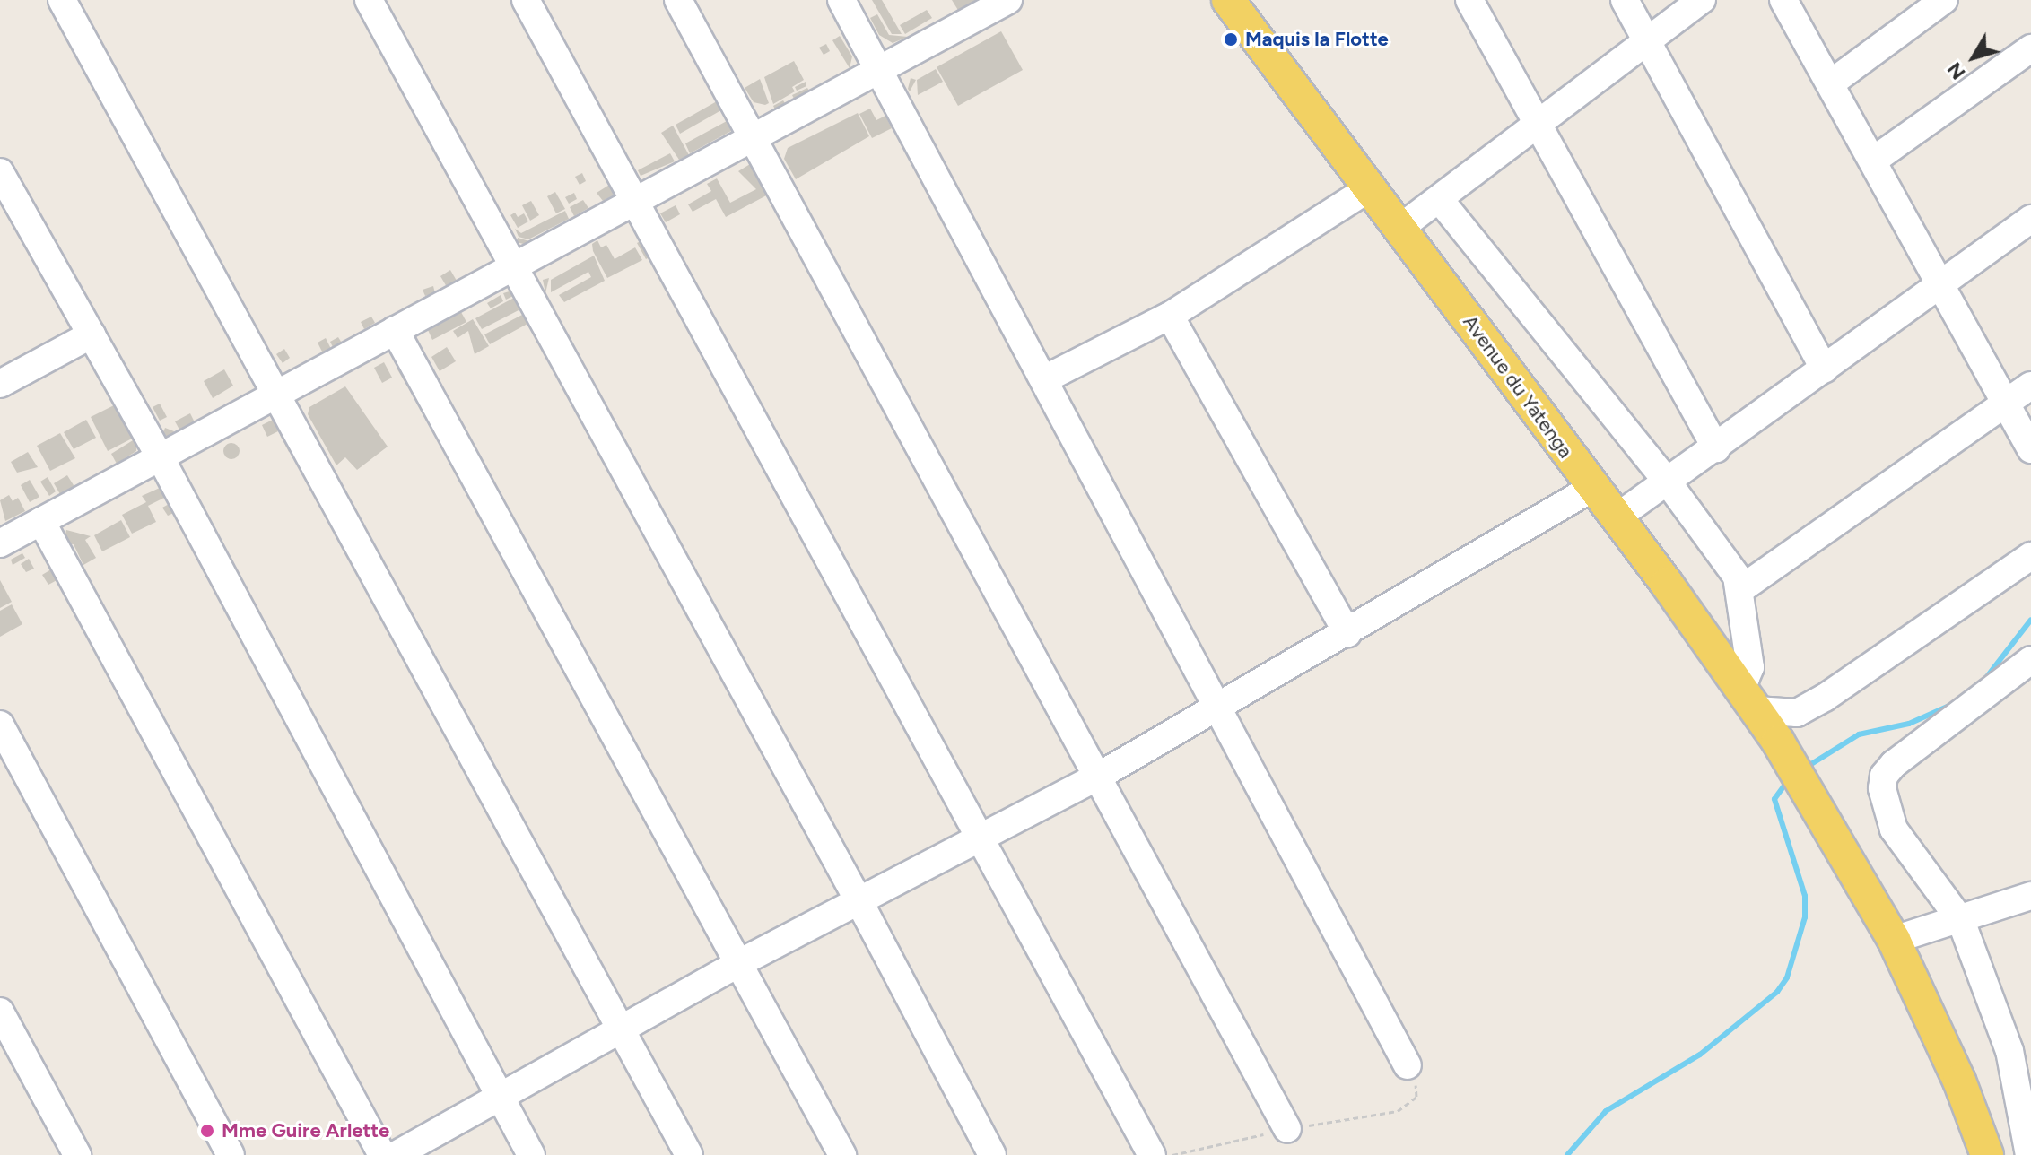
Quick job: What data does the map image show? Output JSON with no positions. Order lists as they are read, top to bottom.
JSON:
{
  "streets": {
    "main road": ["Avenue du Yatenga"]
  },
  "places": ["Maquis la Flotte", "Mme Guire Arlette"],
  "north": "bottom left"
}
